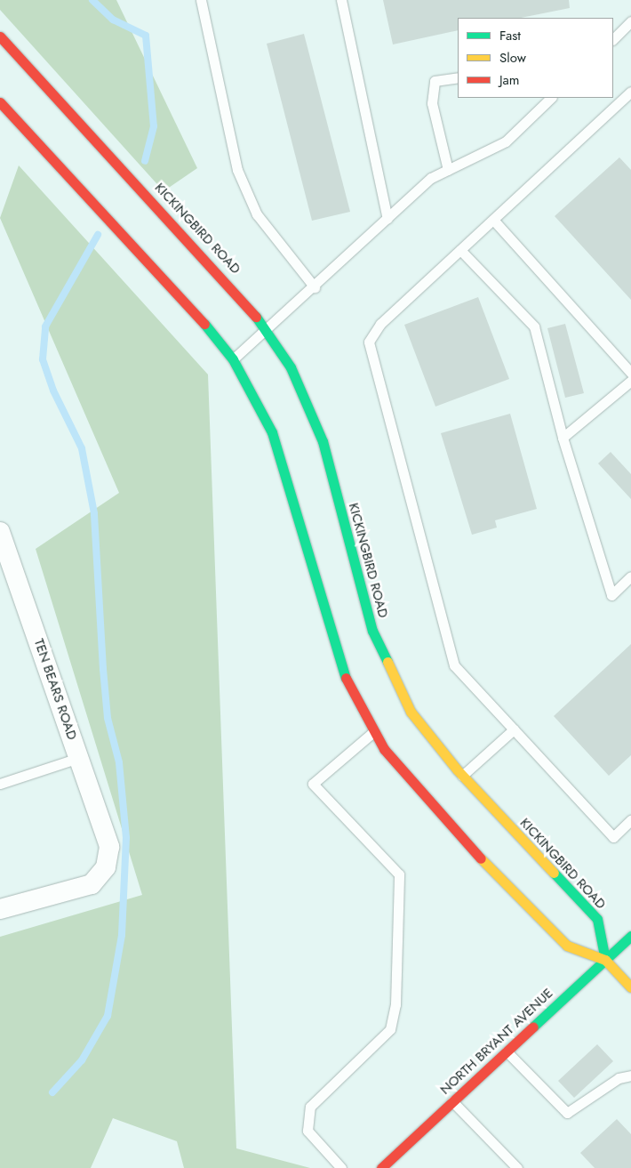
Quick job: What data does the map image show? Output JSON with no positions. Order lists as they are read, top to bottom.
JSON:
{
  "streets": {
    "street": ["KICKINGBIRD ROAD", "TEN BEARS ROAD", "NORTH BRYANT AVENUE"]
  },
  "crossings": [
    ["KICKINGBIRD ROAD", "NORTH BRYANT AVENUE"]
  ],
  "legend": ["Fast", "Slow", "Jam"]
}
